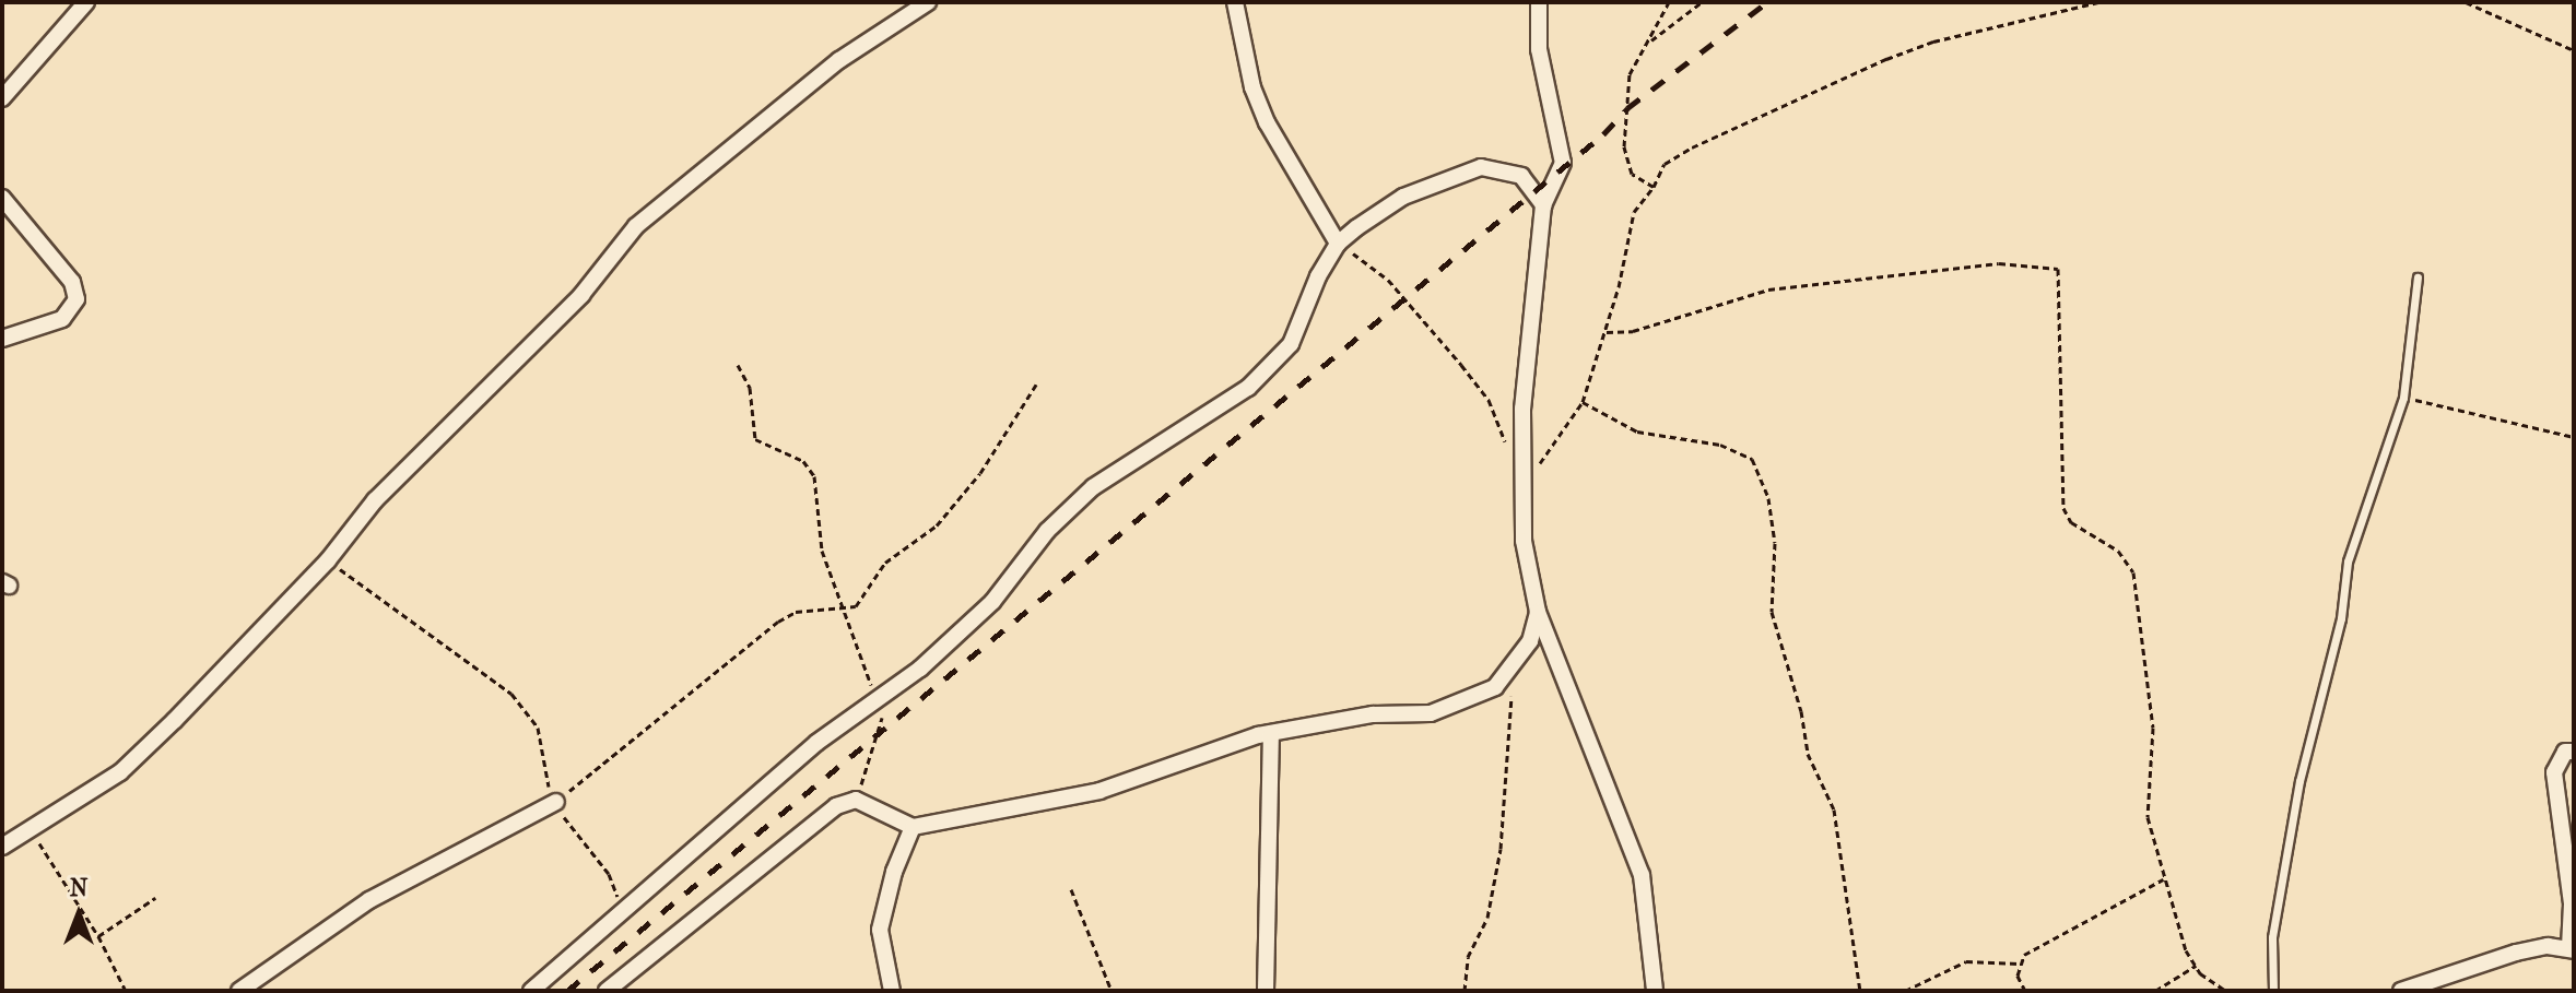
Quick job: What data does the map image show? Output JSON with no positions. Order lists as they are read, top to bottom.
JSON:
{
  "north": "top"
}
